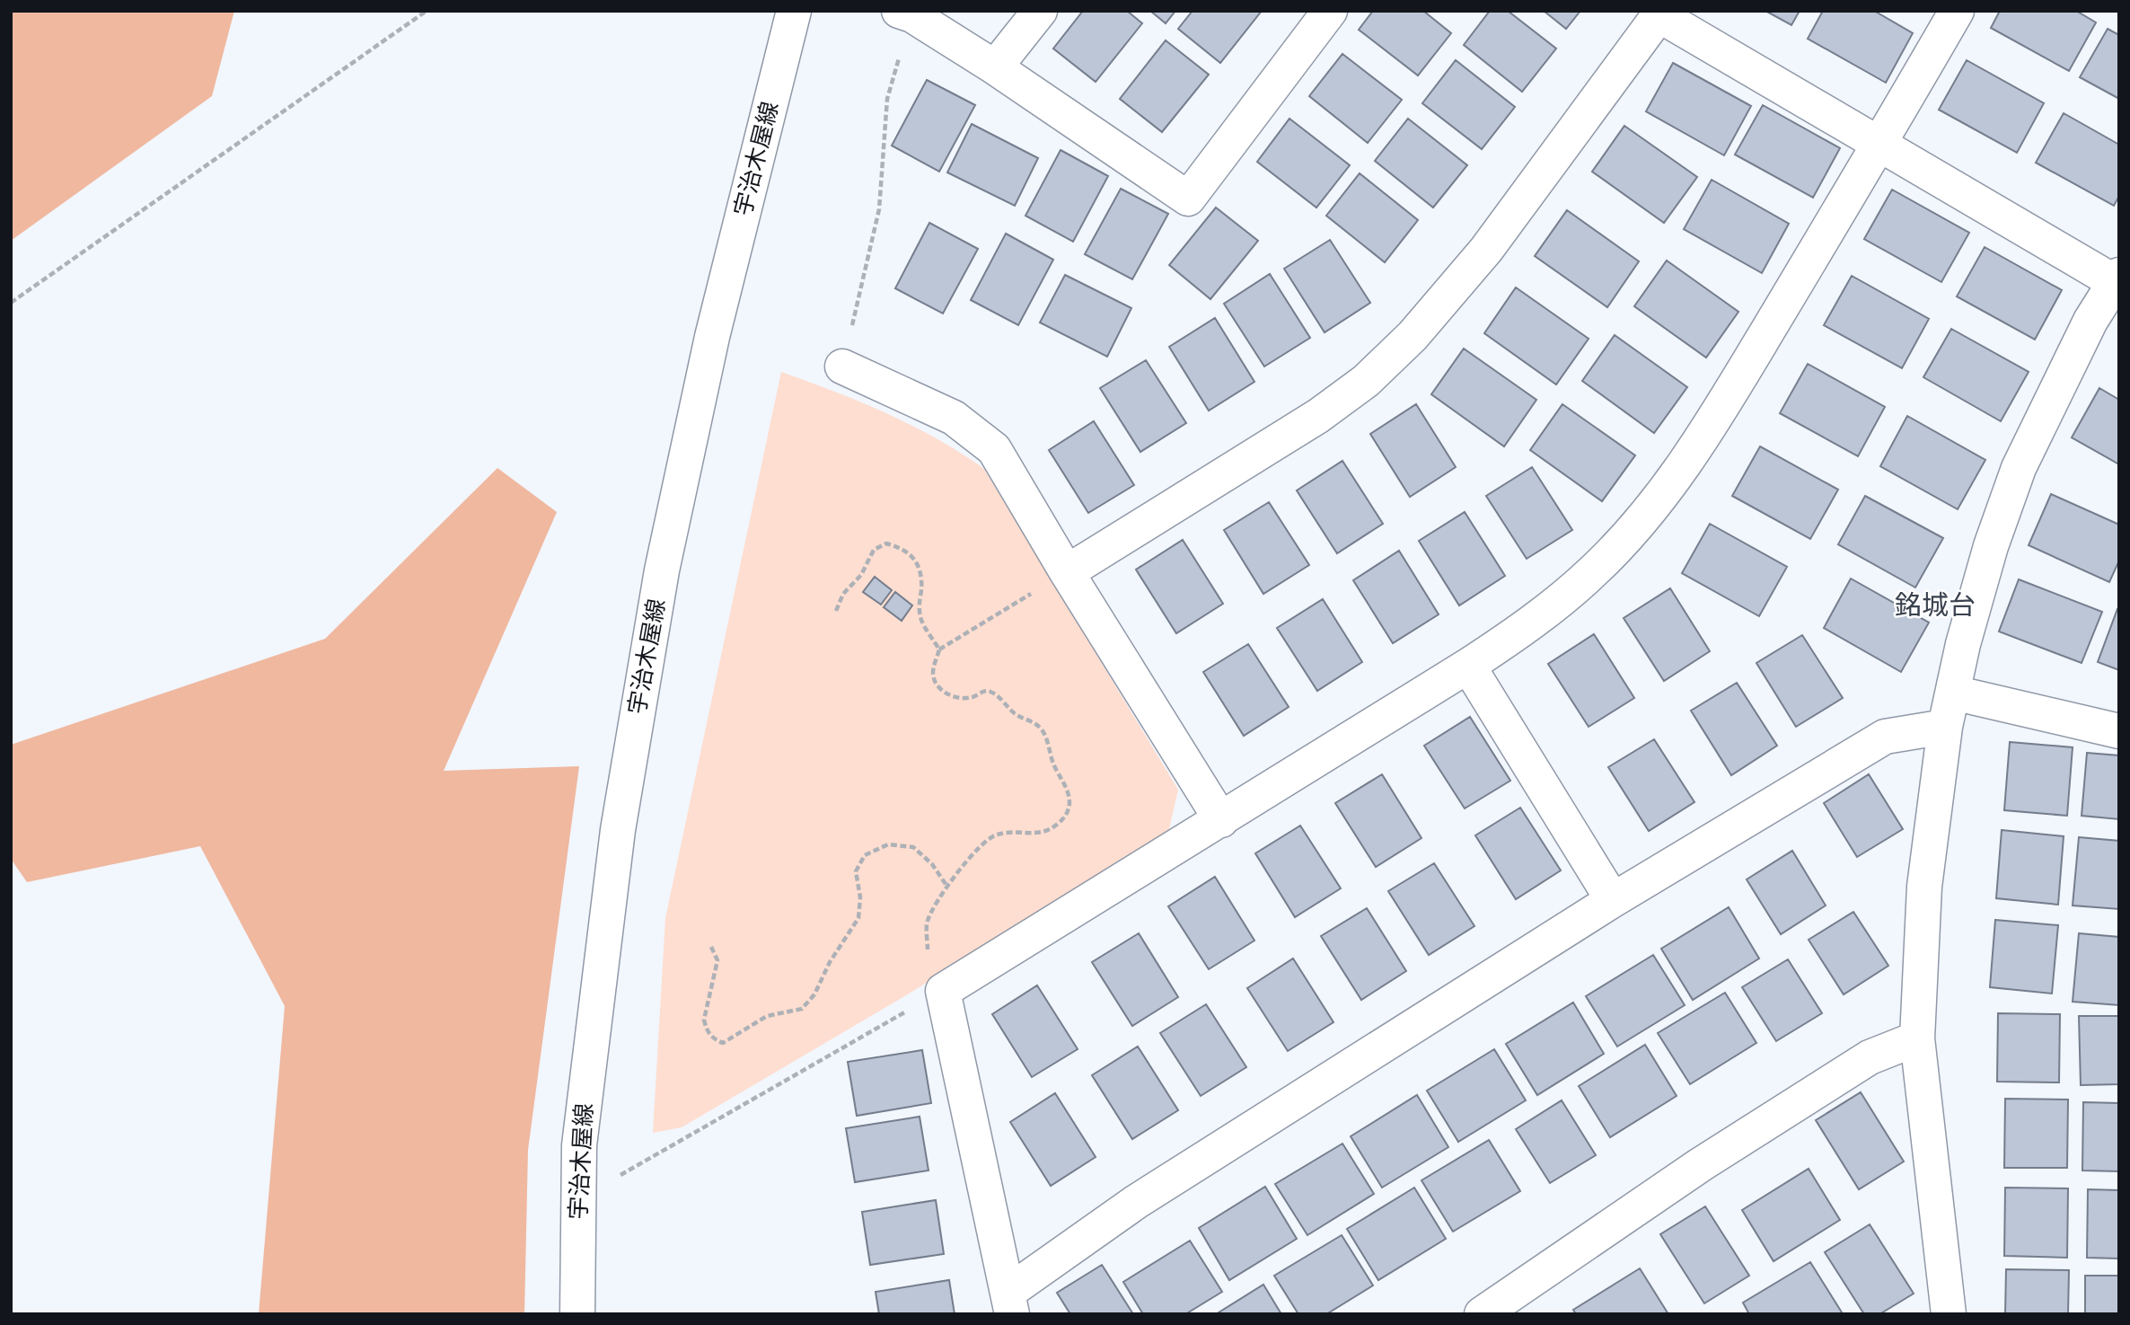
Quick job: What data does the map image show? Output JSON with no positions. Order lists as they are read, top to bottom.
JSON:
{
  "streets": {
    "street": ["宇治木屋線"]
  },
  "districts": ["銘城台"]
}
